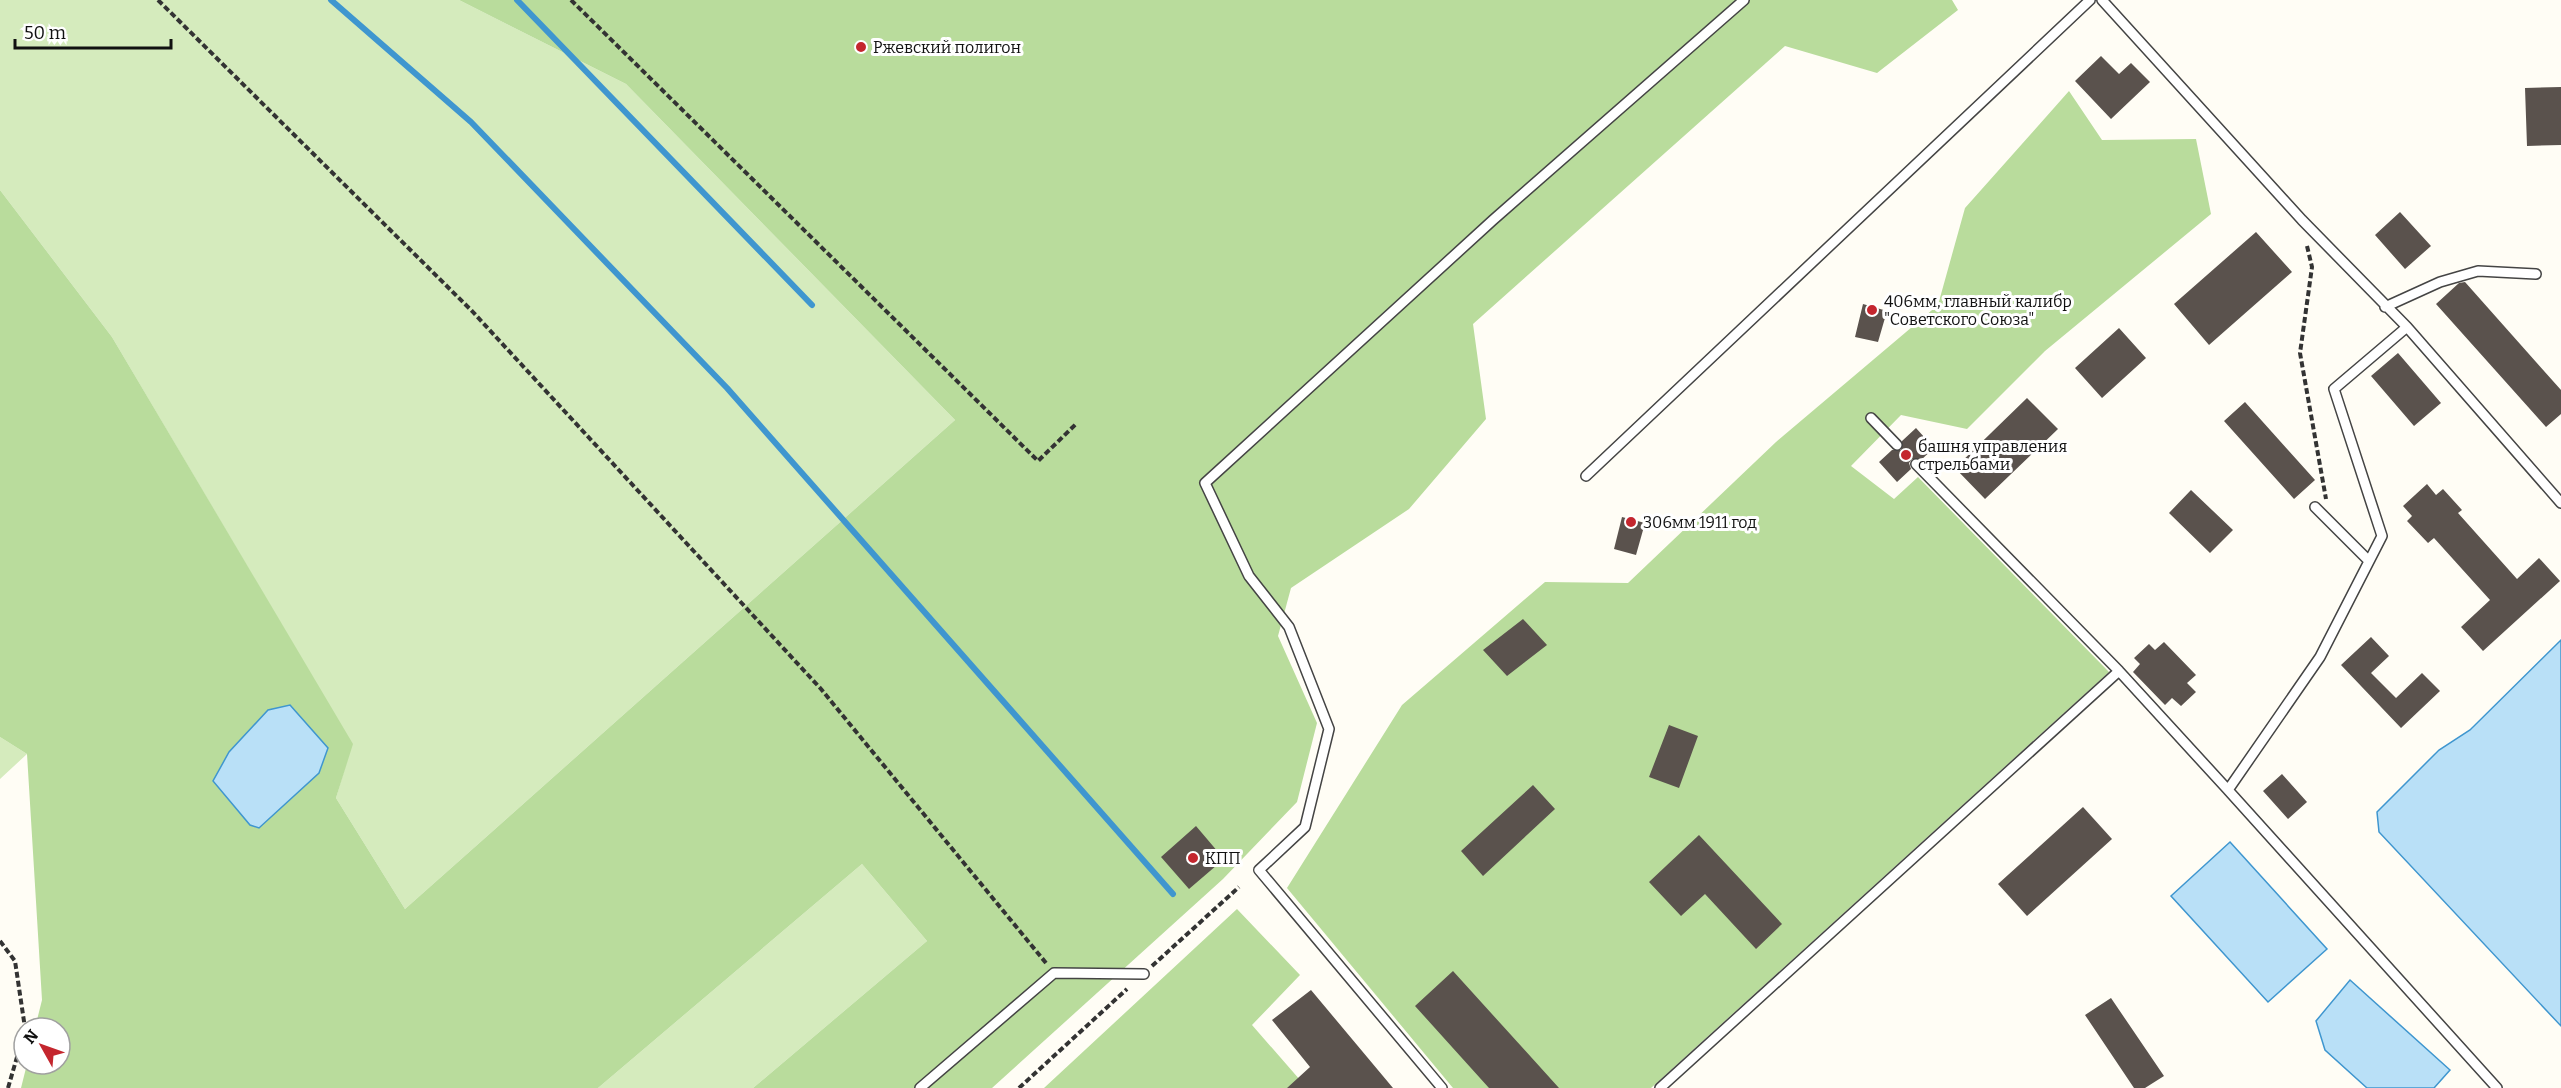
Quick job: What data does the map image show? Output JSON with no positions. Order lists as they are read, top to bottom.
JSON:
{
  "places": [
    "Ржевский полигон",
    "406мм, главный калибр \"Советского Союза\"",
    "башня управления стрельбами",
    "306мм 1911 год",
    "КПП"
  ],
  "scale_bar": "50 m",
  "north": "top left"
}
